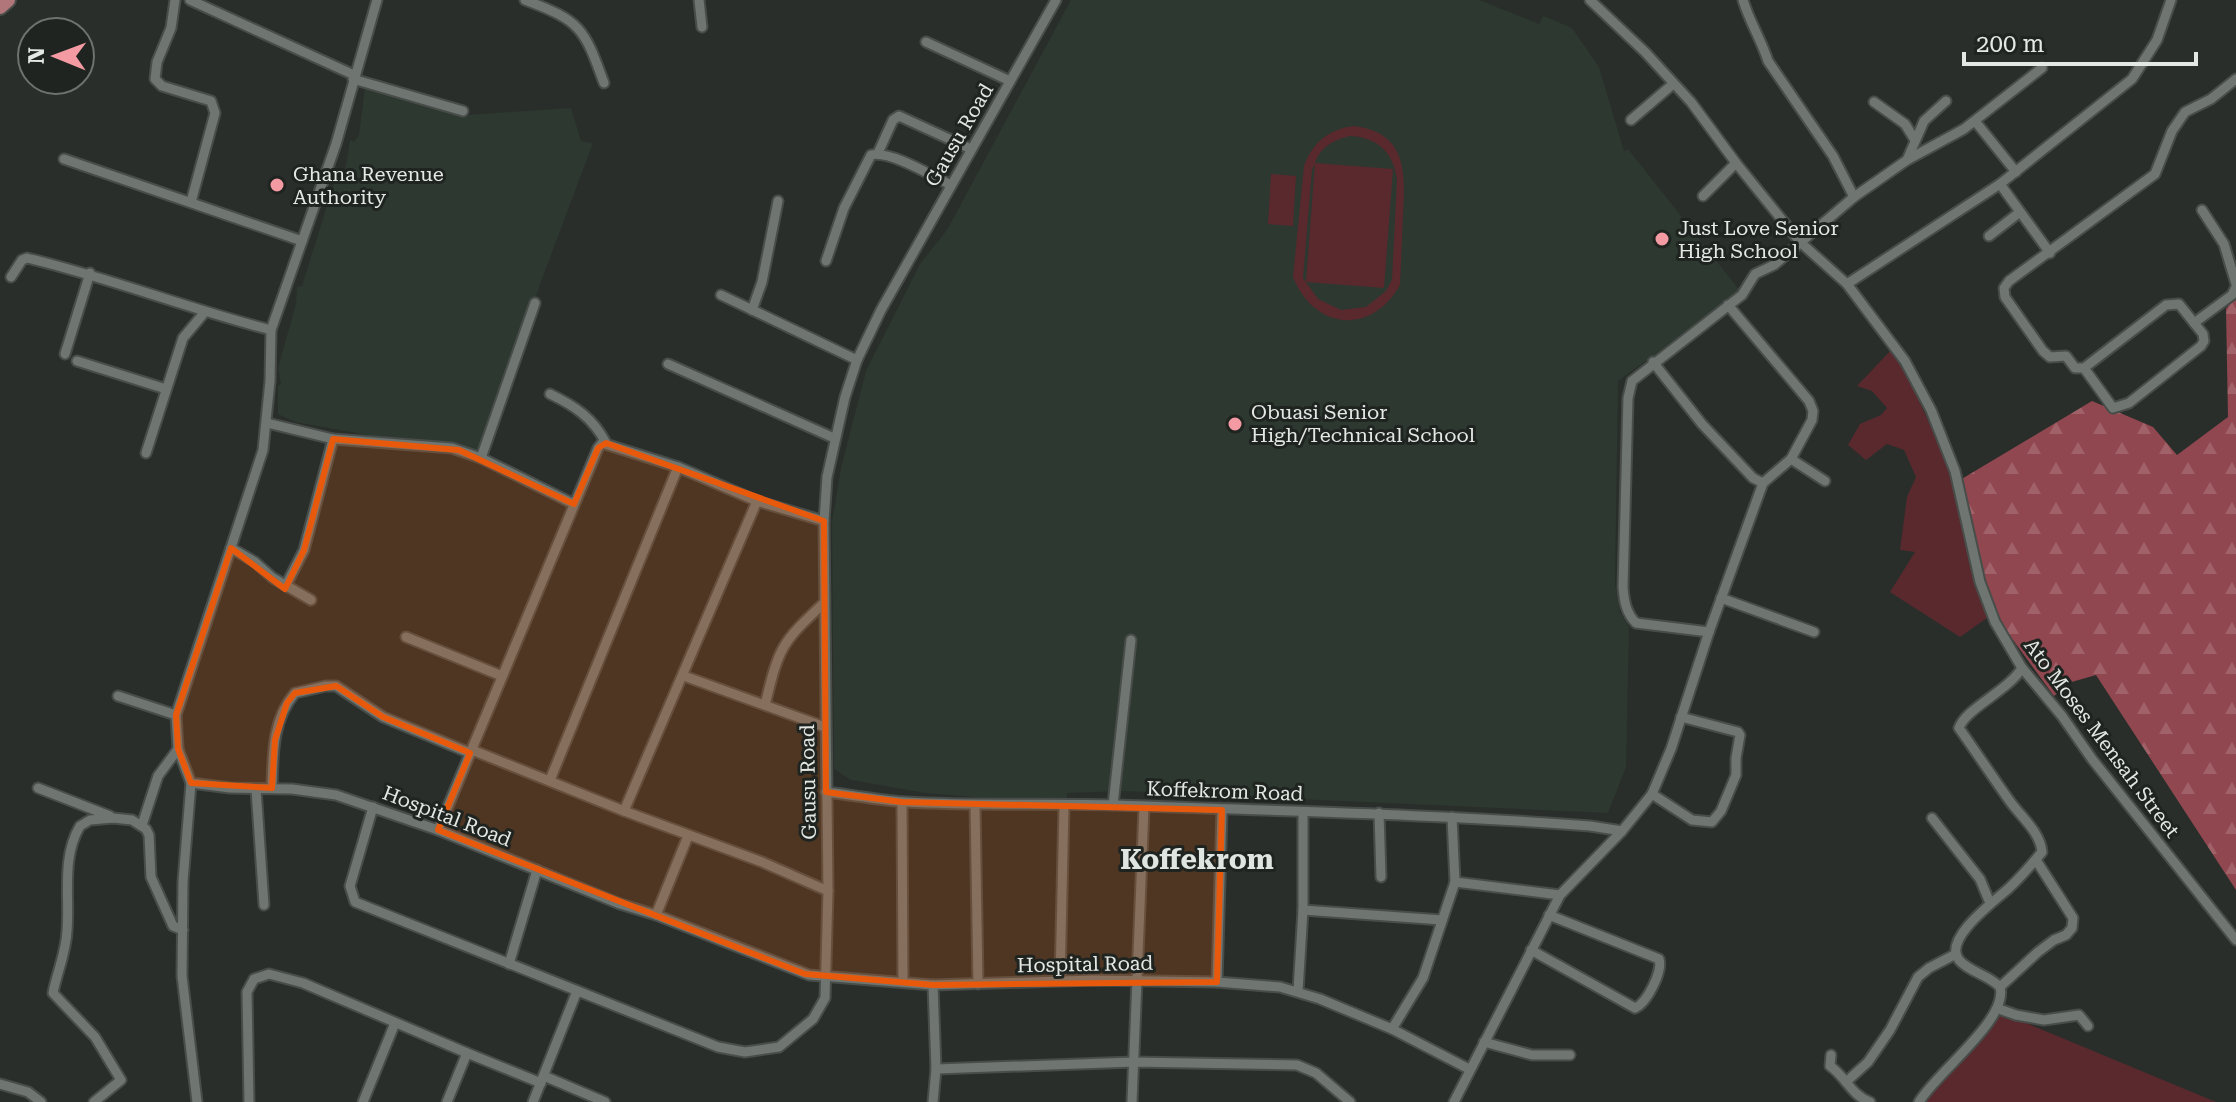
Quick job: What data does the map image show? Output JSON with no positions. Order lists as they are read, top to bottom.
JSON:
{
  "streets": {
    "street": [
      "Gausu Road",
      "Ato Moses Mensah Street",
      "Koffekrom Road",
      "Hospital Road"
    ]
  },
  "crossings": [
    ["Gausu Road", "Koffekrom Road"],
    ["Gausu Road", "Hospital Road"]
  ],
  "districts": ["Koffekrom"],
  "places": ["Ghana Revenue Authority", "Just Love Senior High School", "Obuasi Senior High/Technical School"],
  "scale_bar": "200 m",
  "north": "left"
}
